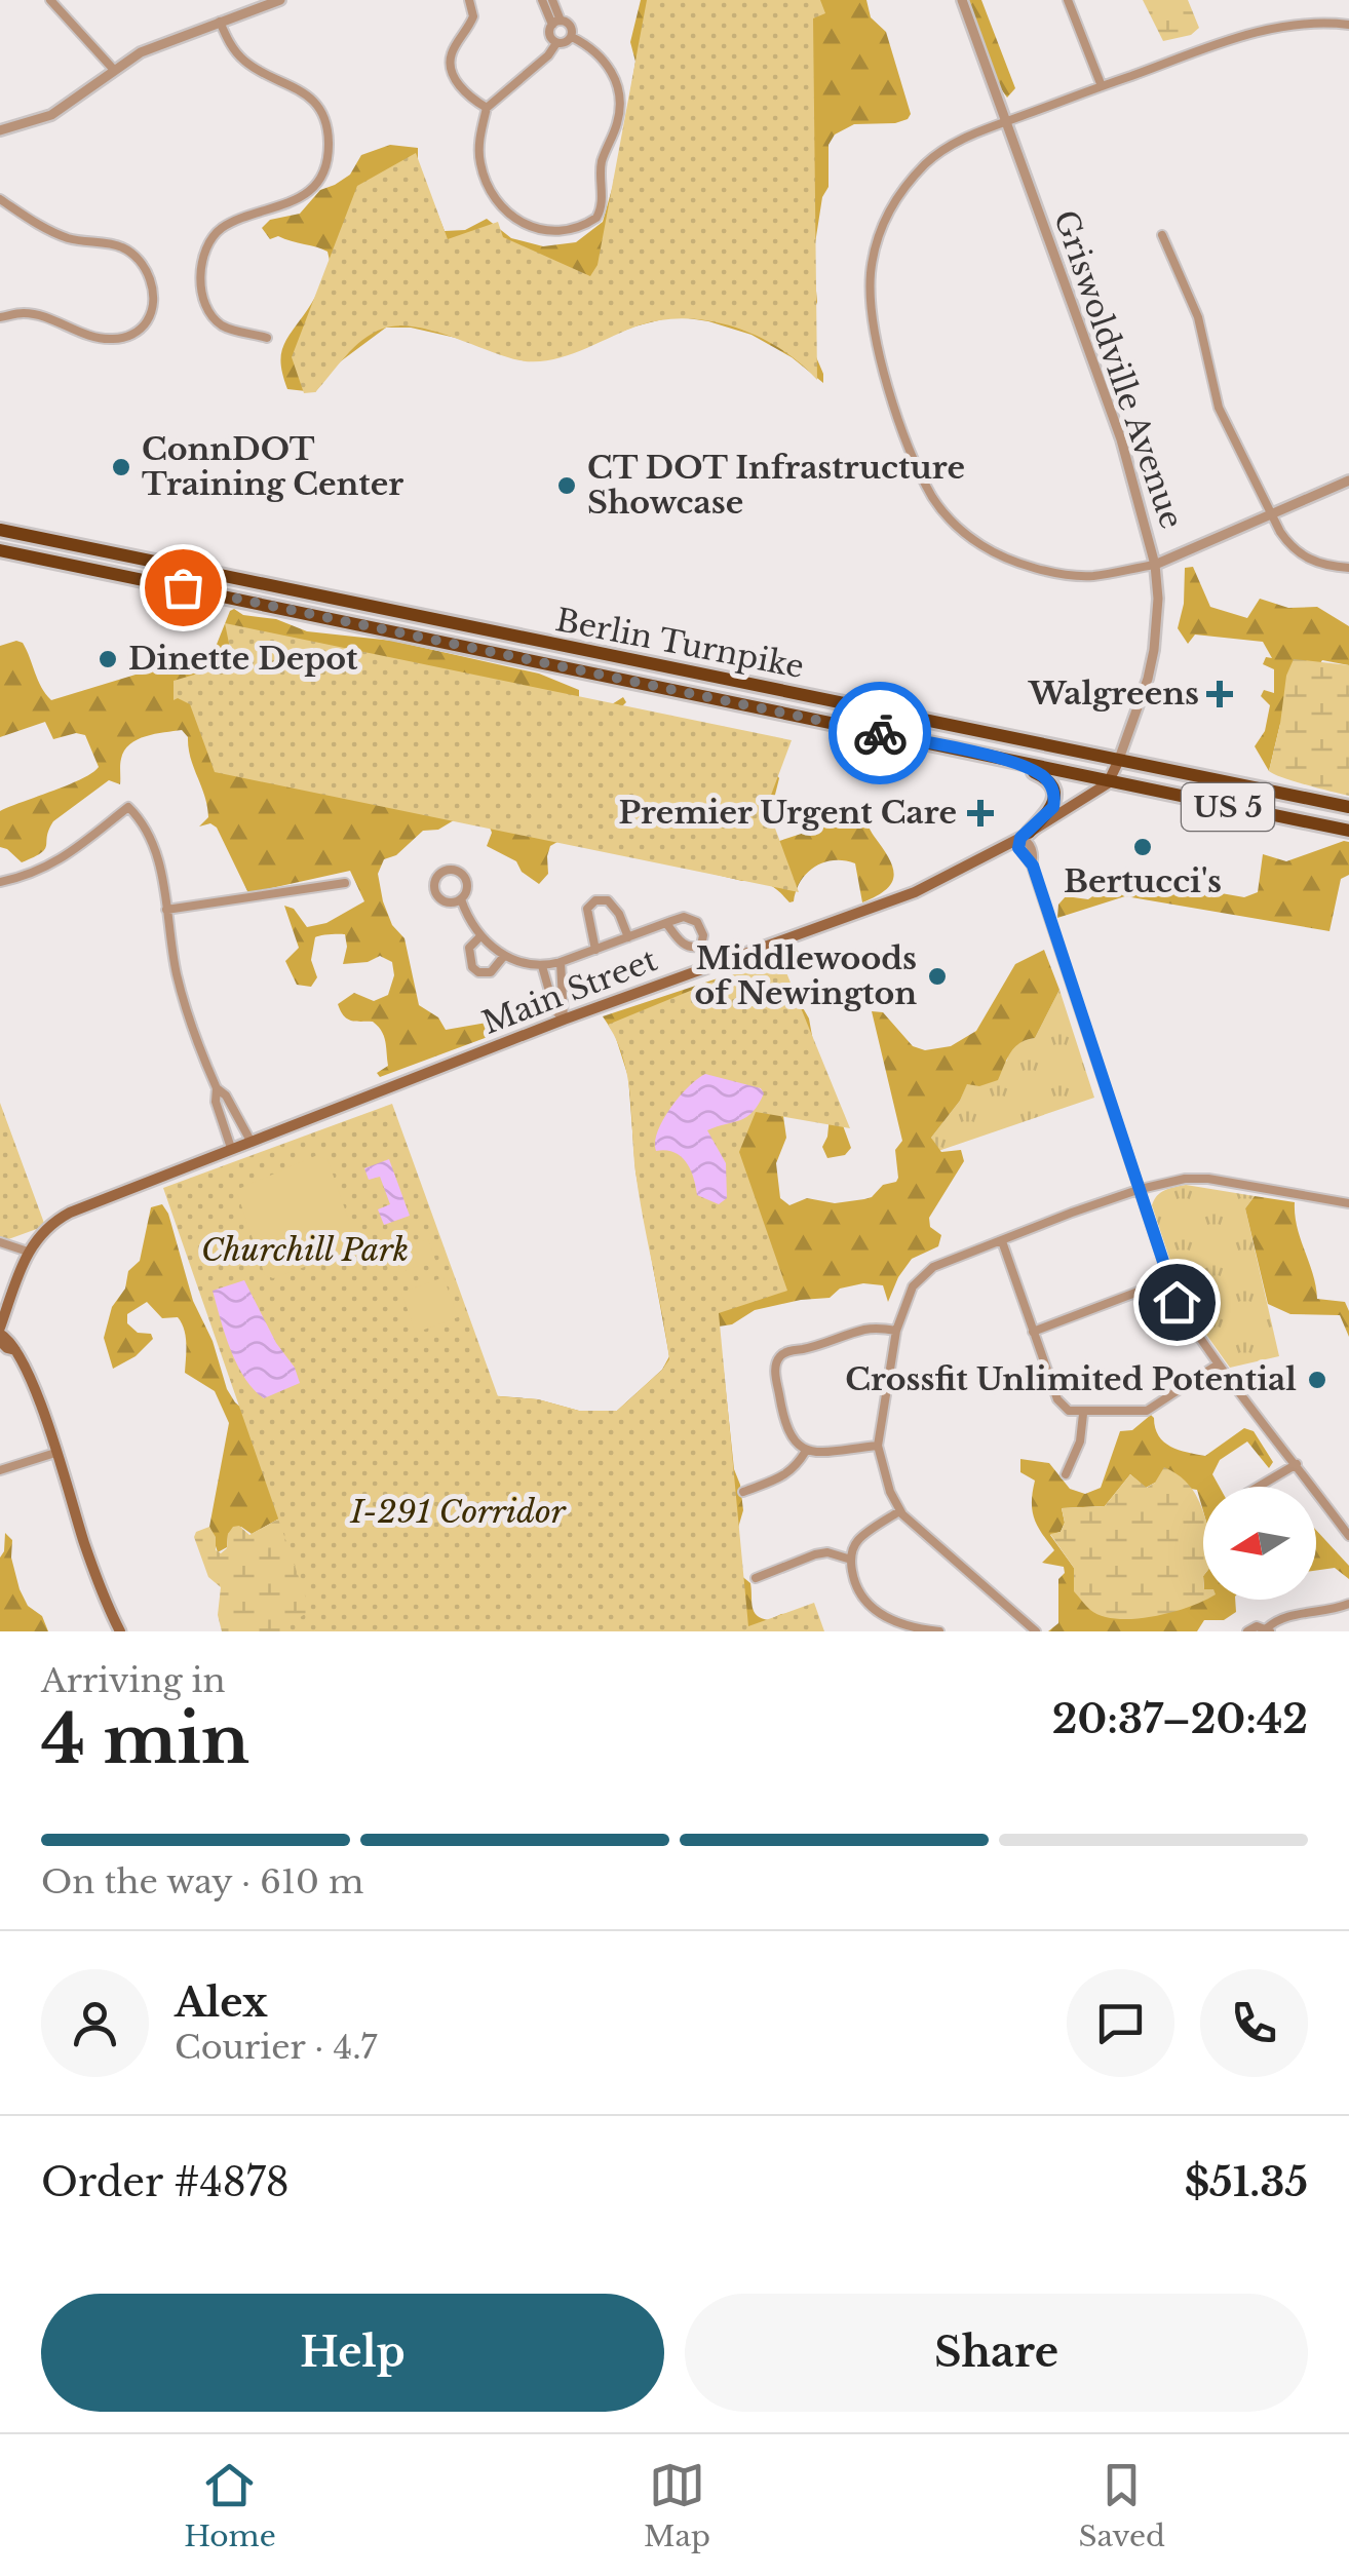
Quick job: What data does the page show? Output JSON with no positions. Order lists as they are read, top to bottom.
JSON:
{
  "streets": {
    "highway": ["Berlin Turnpike", "US 5"],
    "main road": ["Main Street"],
    "street": ["Griswoldville Avenue"]
  },
  "crossings": [
    ["Griswoldville Avenue", "Berlin Turnpike"],
    ["Berlin Turnpike", "Main Street"]
  ],
  "parks": ["Churchill Park", "I-291 Corridor"],
  "places": {
    "other": [
      "ConnDOT Training Center",
      "CT DOT Infrastructure Showcase",
      "Dinette Depot",
      "Bertucci's",
      "Middlewoods of Newington",
      "Crossfit Unlimited Potential"
    ],
    "health": ["Walgreens", "Premier Urgent Care"]
  },
  "north": "left",
  "page": {
    "heading": ["4 min", "Arriving in", "20:37–20:42"],
    "panel": [
      "Alex",
      "Courier · 4.7",
      "Order #4878",
      "$51.35"
    ],
    "bar": "On the way · 610 m",
    "buttons": ["Help", "Share"],
    "tabs": ["Home", "Map", "Saved"]
  }
}
